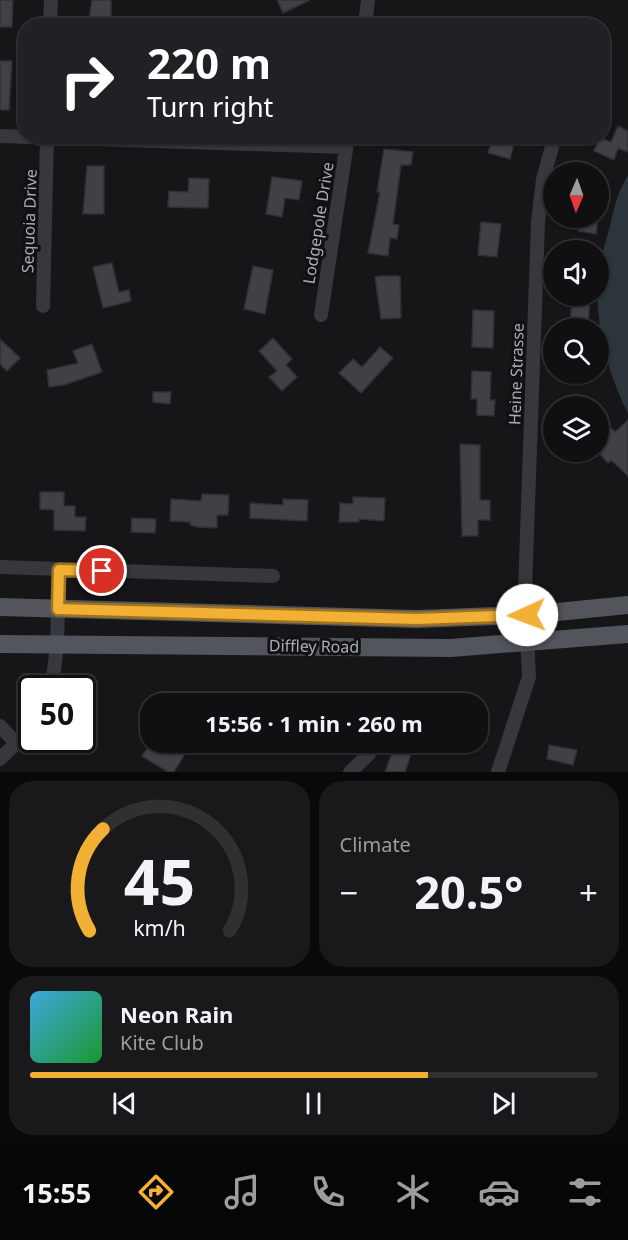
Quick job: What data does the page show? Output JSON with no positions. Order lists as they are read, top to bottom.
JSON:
{
  "streets": {
    "main road": ["Diffley Road"],
    "street": ["Sequoia Drive", "Lodgepole Drive", "Heine Strasse"]
  },
  "crossings": [
    ["Heine Strasse", "Diffley Road"]
  ],
  "north": "bottom",
  "page": {
    "turn": ["220 m", "Turn right"],
    "limit": "50",
    "trip": "15:56 · 1 min · 260 m",
    "tile": "Climate",
    "heat": ["−", "20.5°", "+"],
    "song": ["Neon Rain", "Kite Club"],
    "tabs": "15:55",
    "gauge": ["45", "km/h"]
  }
}
